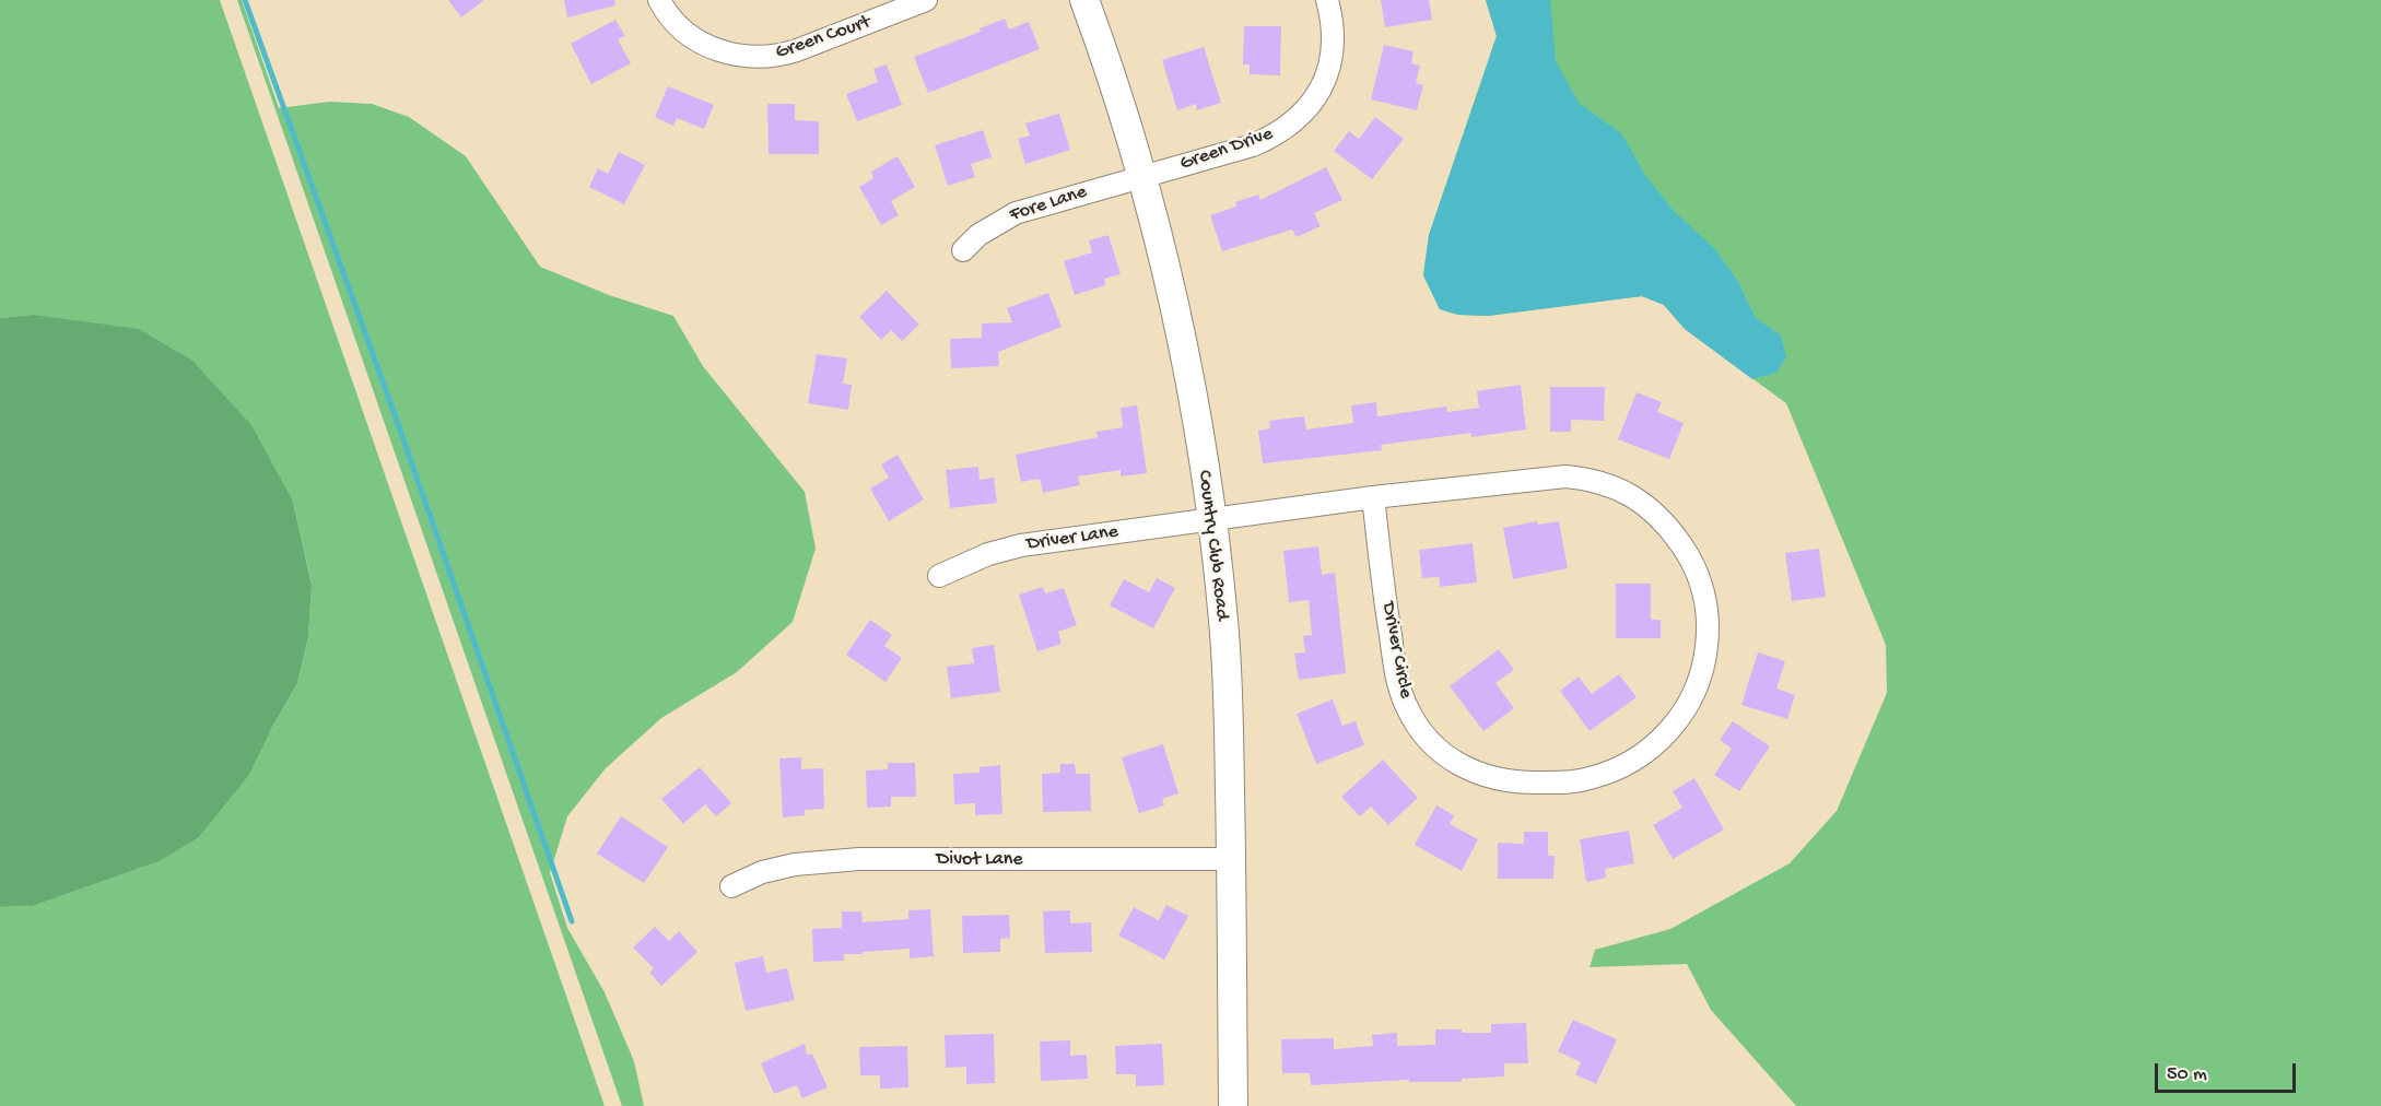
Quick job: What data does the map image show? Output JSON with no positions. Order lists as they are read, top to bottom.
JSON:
{
  "streets": {
    "street": [
      "Green Court",
      "Green Drive",
      "Fore Lane",
      "Driver Lane",
      "Country Club Road",
      "Driver Circle",
      "Divot Lane"
    ]
  },
  "crossings": [
    ["Green Drive", "Fore Lane"],
    ["Green Drive", "Country Club Road"],
    ["Fore Lane", "Country Club Road"],
    ["Driver Lane", "Country Club Road"],
    ["Driver Lane", "Driver Circle"],
    ["Country Club Road", "Driver Circle"],
    ["Country Club Road", "Divot Lane"]
  ],
  "scale_bar": "50 m"
}
